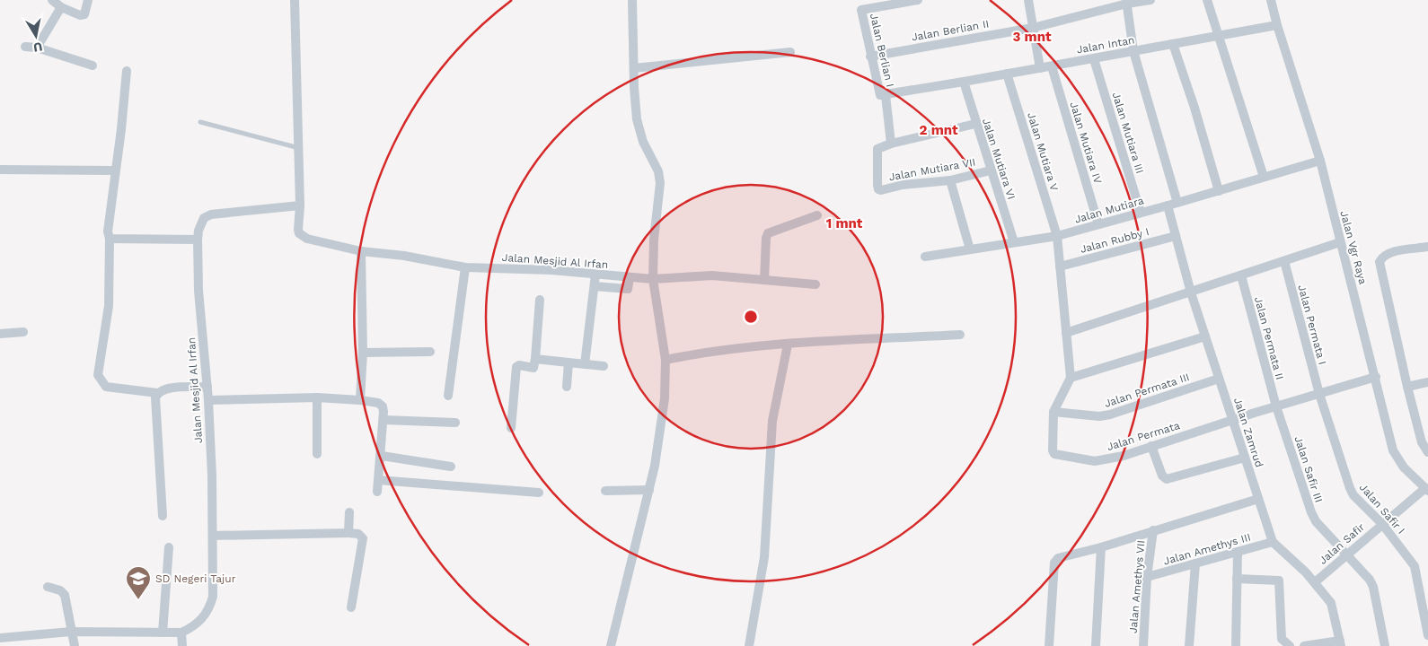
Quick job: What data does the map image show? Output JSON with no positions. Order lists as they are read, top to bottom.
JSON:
{
  "streets": {
    "street": [
      "Jalan Berlian II",
      "Jalan Intan",
      "Jalan Berlian I",
      "Jalan Mutiara III",
      "Jalan Mutiara IV",
      "Jalan Mutiara V",
      "Jalan Mutiara VI",
      "Jalan Mutiara VII",
      "Jalan Mutiara",
      "Jalan Rubby I",
      "Jalan Vgr Raya",
      "Jalan Mesjid Al Irfan",
      "Jalan Permata I",
      "Jalan Permata II",
      "Jalan Permata III",
      "Jalan Zamrud",
      "Jalan Permata",
      "Jalan Safir III",
      "Jalan Safir I",
      "Jalan Safir",
      "Jalan Amethys III",
      "Jalan Amethys VII"
    ]
  },
  "crossings": [
    ["Jalan Berlian II", "Jalan Berlian I"],
    ["Jalan Intan", "Jalan Berlian I"],
    ["Jalan Intan", "Jalan Mutiara III"],
    ["Jalan Intan", "Jalan Mutiara IV"],
    ["Jalan Intan", "Jalan Mutiara V"],
    ["Jalan Intan", "Jalan Mutiara VI"],
    ["Jalan Intan", "Jalan Vgr Raya"],
    ["Jalan Mutiara III", "Jalan Mutiara"],
    ["Jalan Mutiara IV", "Jalan Mutiara"],
    ["Jalan Mutiara V", "Jalan Mutiara"],
    ["Jalan Mutiara VI", "Jalan Mutiara VII"],
    ["Jalan Mutiara VI", "Jalan Mutiara"],
    ["Jalan Mutiara", "Jalan Vgr Raya"],
    ["Jalan Mutiara", "Jalan Zamrud"],
    ["Jalan Rubby I", "Jalan Zamrud"],
    ["Jalan Vgr Raya", "Jalan Permata"],
    ["Jalan Vgr Raya", "Jalan Safir"],
    ["Jalan Permata I", "Jalan Permata"],
    ["Jalan Permata I", "Jalan Safir I"],
    ["Jalan Permata II", "Jalan Permata"],
    ["Jalan Permata II", "Jalan Safir III"],
    ["Jalan Permata III", "Jalan Zamrud"],
    ["Jalan Permata III", "Jalan Permata"],
    ["Jalan Zamrud", "Jalan Permata"],
    ["Jalan Zamrud", "Jalan Safir"],
    ["Jalan Zamrud", "Jalan Amethys III"],
    ["Jalan Permata", "Jalan Safir III"],
    ["Jalan Permata", "Jalan Safir I"],
    ["Jalan Safir III", "Jalan Safir"],
    ["Jalan Safir I", "Jalan Safir"],
    ["Jalan Amethys III", "Jalan Amethys VII"]
  ],
  "places": {
    "school or university": ["SD Negeri Tajur"]
  },
  "north": "bottom",
  "rings": ["3 mnt", "2 mnt", "1 mnt"]
}
